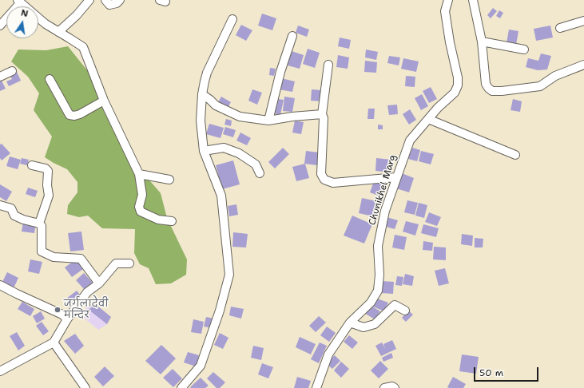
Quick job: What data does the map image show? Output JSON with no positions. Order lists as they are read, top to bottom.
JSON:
{
  "streets": {
    "street": ["Chunikhel Marg"]
  },
  "places": ["जर्गलादेवी मन्दिर"],
  "scale_bar": "50 m",
  "north": "top"
}
